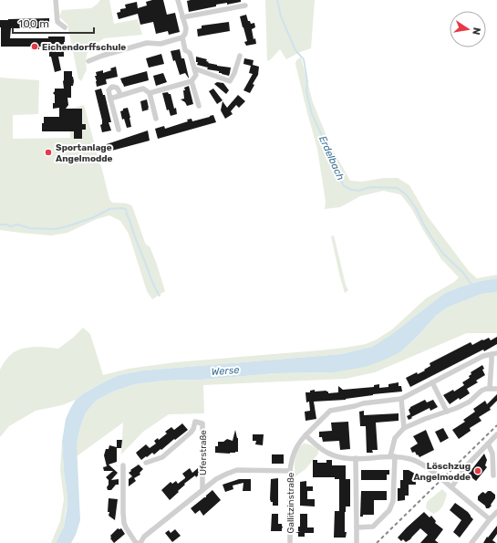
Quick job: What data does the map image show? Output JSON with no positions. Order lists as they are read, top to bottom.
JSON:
{
  "streets": {
    "street": ["Uferstraße", "Gallitzinstraße"]
  },
  "crossings": [
    ["Uferstraße", "Gallitzinstraße"]
  ],
  "water": ["Erdelbach", "Werse"],
  "places": ["Eichendorffschule", "Sportanlage Angelmodde", "Löschzug Angelmodde"],
  "scale_bar": "100 m",
  "north": "right"
}
